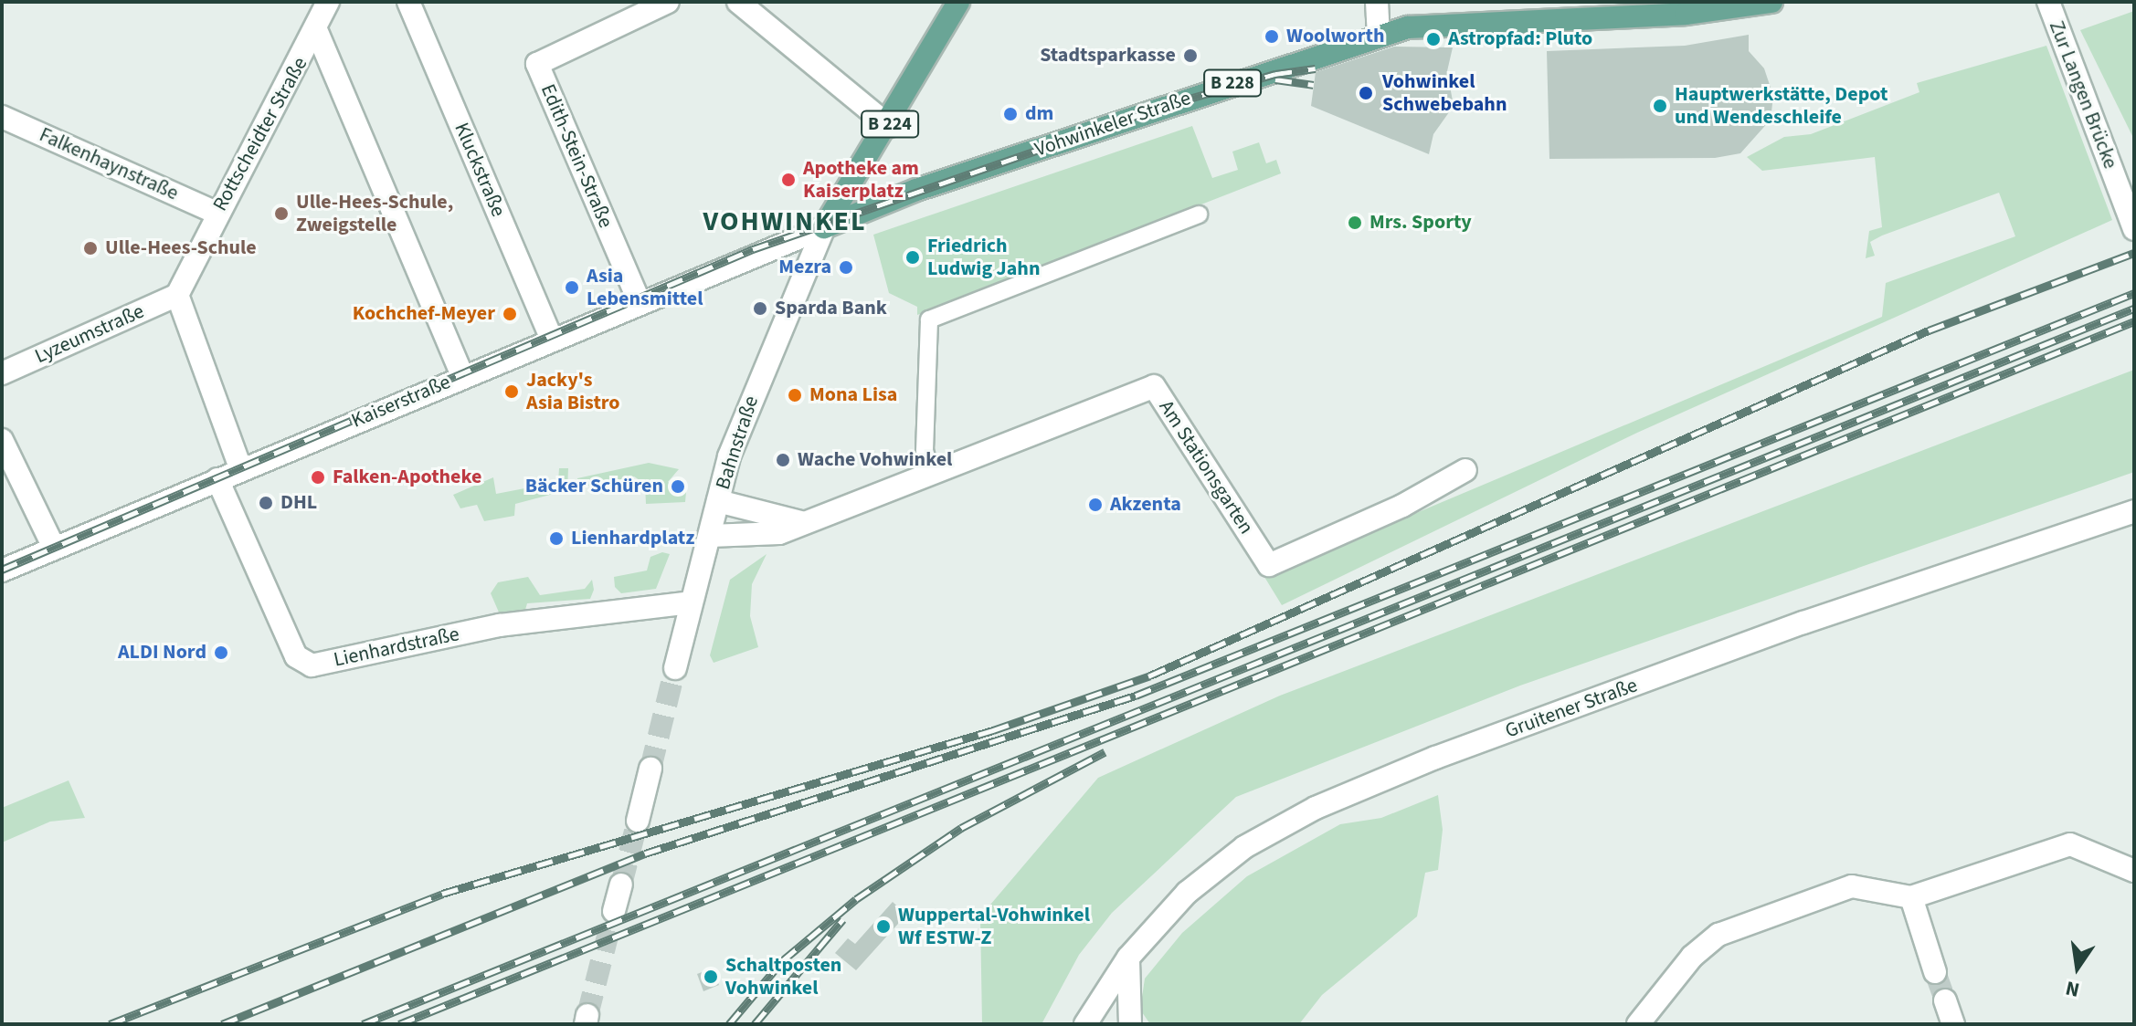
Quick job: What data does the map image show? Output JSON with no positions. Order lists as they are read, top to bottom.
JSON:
{
  "streets": {
    "main road": ["B 228", "B 224", "Vohwinkeler Straße"],
    "street": [
      "Zur Langen Brücke",
      "Rottscheidter Straße",
      "Edith-Stein-Straße",
      "Falkenhaynstraße",
      "Kluckstraße",
      "Lyzeumstraße",
      "Kaiserstraße",
      "Bahnstraße",
      "Am Stationsgarten",
      "Lienhardstraße",
      "Gruitener Straße"
    ]
  },
  "crossings": [
    ["B 224", "Vohwinkeler Straße"],
    ["B 224", "Kaiserstraße"],
    ["B 224", "Bahnstraße"],
    ["Vohwinkeler Straße", "Kaiserstraße"],
    ["Vohwinkeler Straße", "Bahnstraße"],
    ["Rottscheidter Straße", "Falkenhaynstraße"],
    ["Rottscheidter Straße", "Lyzeumstraße"],
    ["Edith-Stein-Straße", "Kaiserstraße"],
    ["Kluckstraße", "Kaiserstraße"],
    ["Kaiserstraße", "Bahnstraße"],
    ["Kaiserstraße", "Lienhardstraße"],
    ["Bahnstraße", "Am Stationsgarten"],
    ["Bahnstraße", "Lienhardstraße"]
  ],
  "districts": ["VOHWINKEL"],
  "places": [
    "Woolworth",
    "Astropfad: Pluto",
    "Stadtsparkasse",
    "Vohwinkel Schwebebahn",
    "Hauptwerkstätte, Depot und Wendeschleife",
    "dm",
    "Apotheke am Kaiserplatz",
    "Ulle-Hees-Schule, Zweigstelle",
    "Mrs. Sporty",
    "Ulle-Hees-Schule",
    "Friedrich Ludwig Jahn",
    "Mezra",
    "Asia Lebensmittel",
    "Sparda Bank",
    "Kochchef-Meyer",
    "Jacky's Asia Bistro",
    "Mona Lisa",
    "Wache Vohwinkel",
    "Falken-Apotheke",
    "Bäcker Schüren",
    "DHL",
    "Akzenta",
    "Lienhardplatz",
    "ALDI Nord",
    "Wuppertal-Vohwinkel Wf ESTW-Z",
    "Schaltposten Vohwinkel"
  ],
  "north": "bottom"
}
